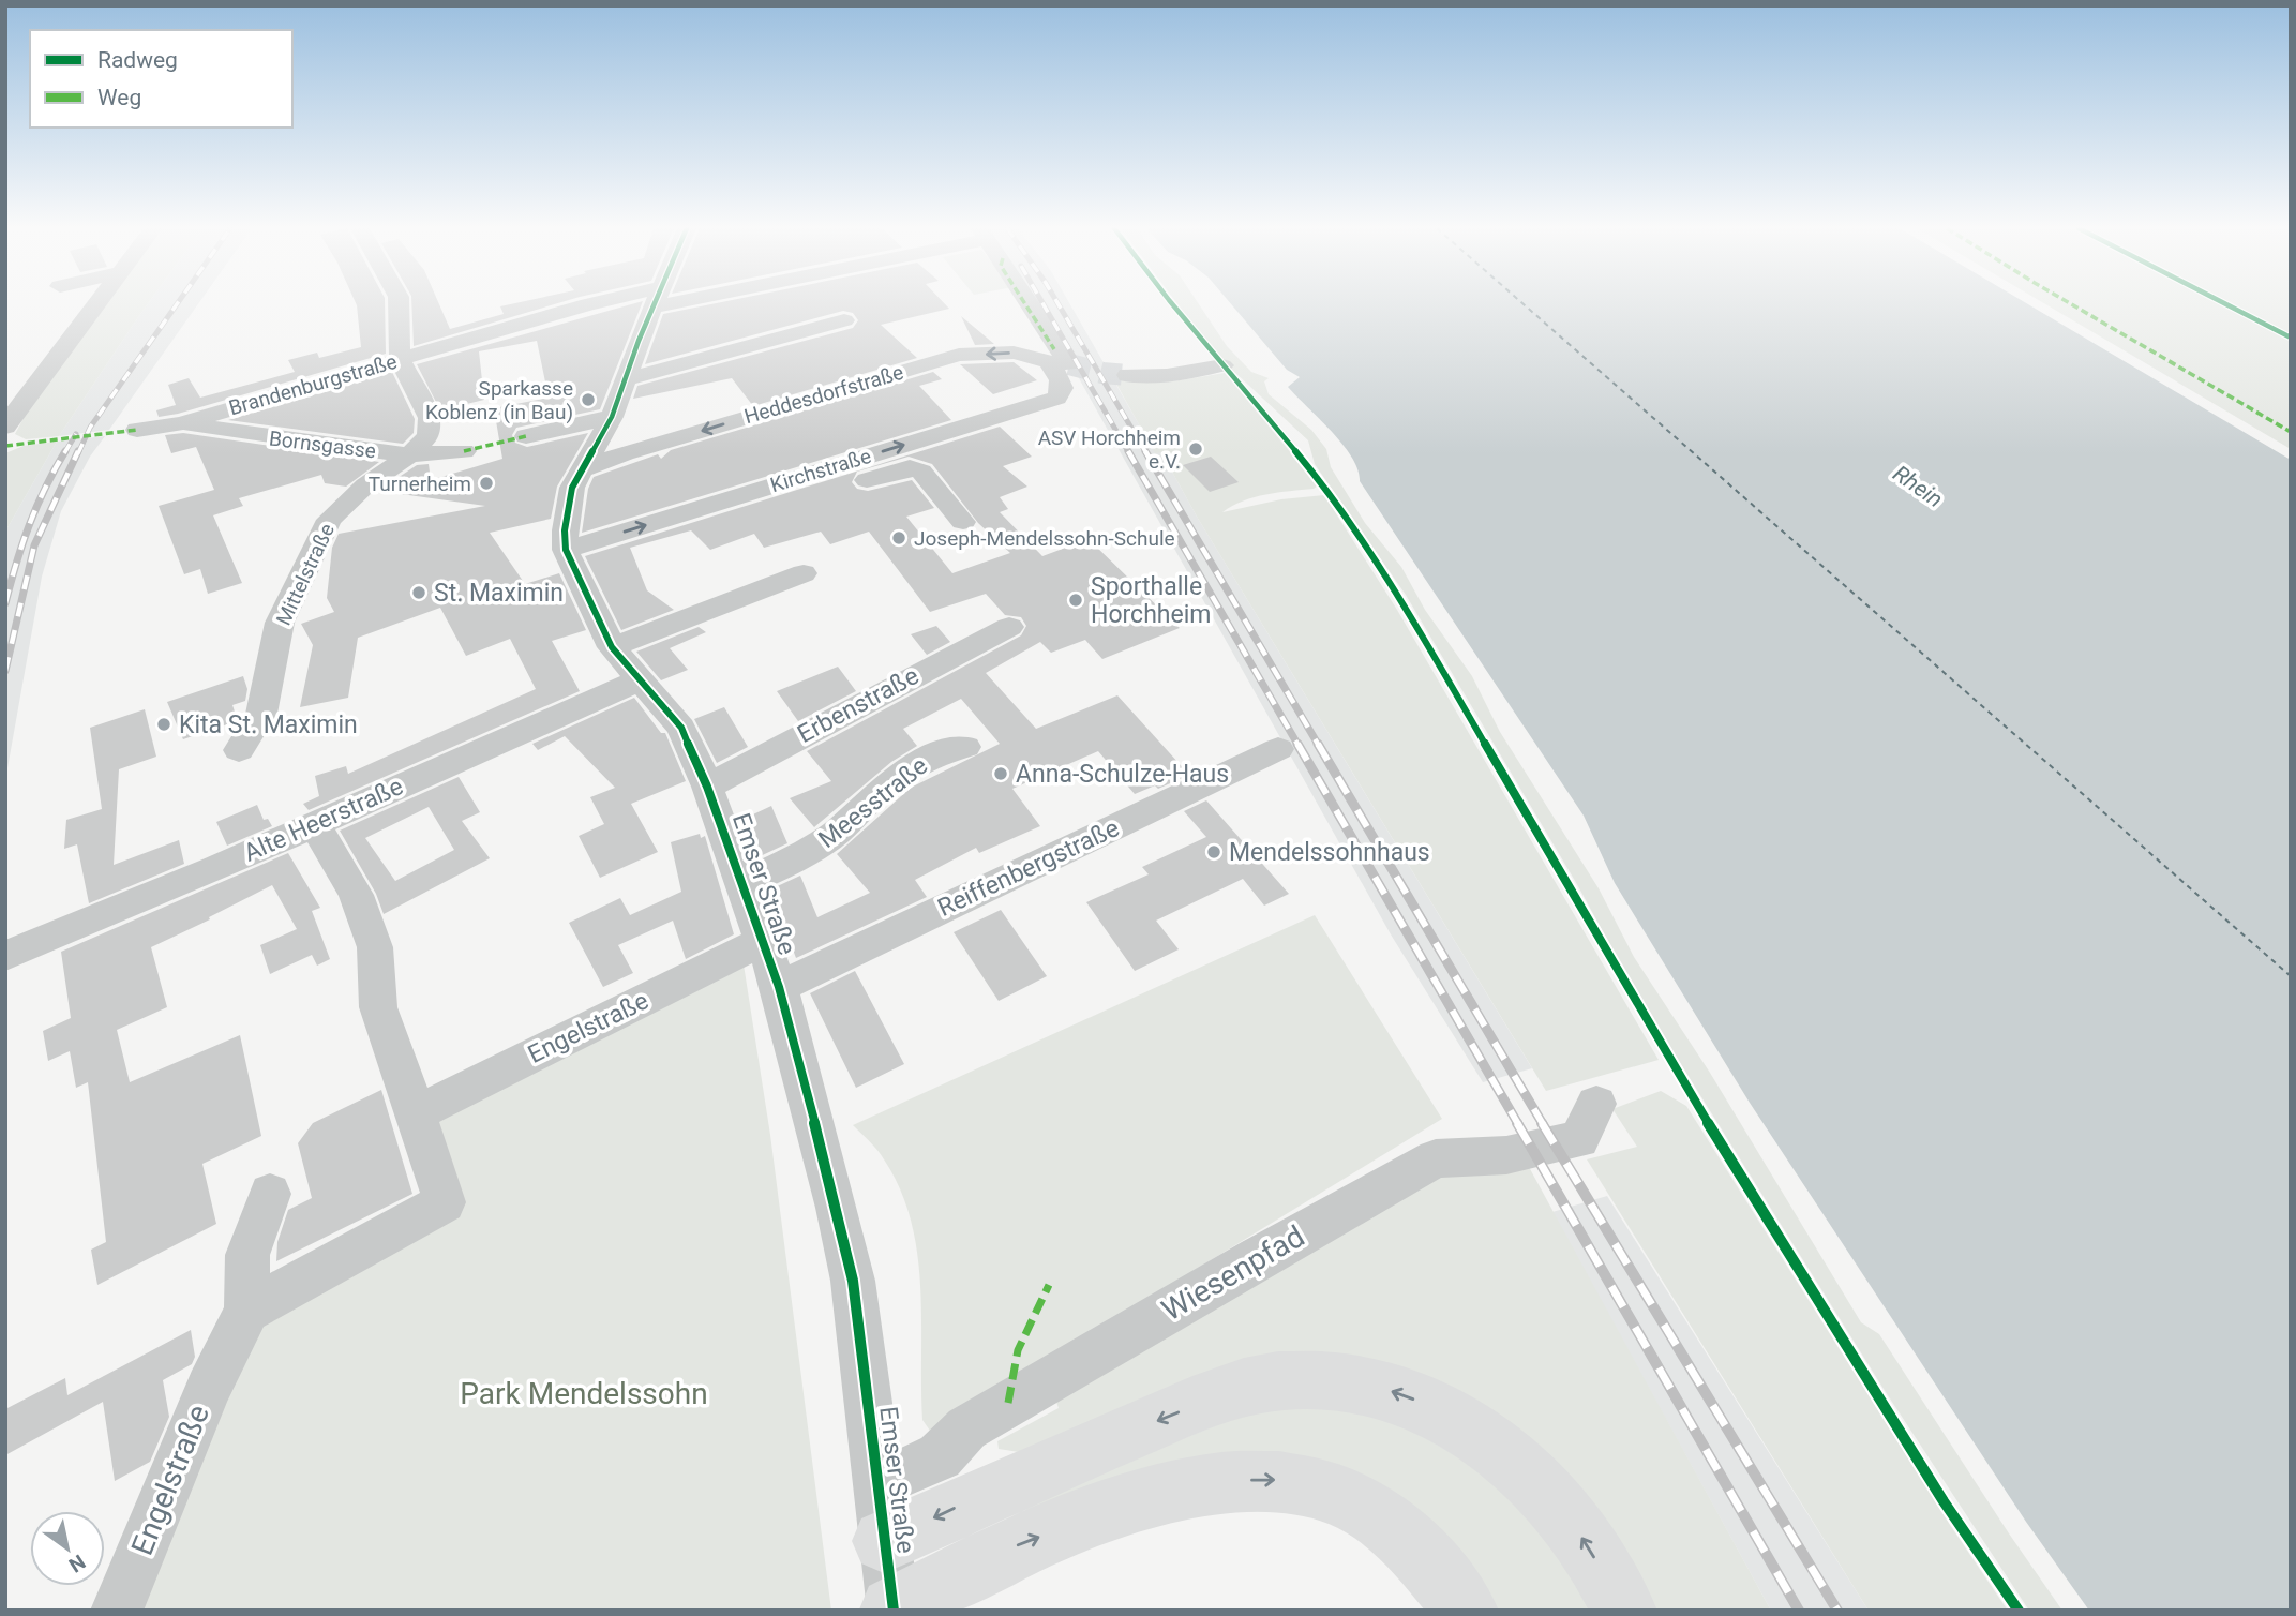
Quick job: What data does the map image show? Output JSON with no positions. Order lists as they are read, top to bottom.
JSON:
{
  "streets": {
    "street": [
      "Brandenburgstraße",
      "Heddesdorfstraße",
      "Bornsgasse",
      "Kirchstraße",
      "Mittelstraße",
      "Erbenstraße",
      "Meesstraße",
      "Alte Heerstraße",
      "Reiffenbergstraße",
      "Emser Straße",
      "Engelstraße",
      "Wiesenpfad"
    ]
  },
  "crossings": [
    ["Brandenburgstraße", "Bornsgasse"],
    ["Brandenburgstraße", "Mittelstraße"],
    ["Heddesdorfstraße", "Kirchstraße"],
    ["Heddesdorfstraße", "Emser Straße"],
    ["Bornsgasse", "Mittelstraße"],
    ["Kirchstraße", "Emser Straße"],
    ["Erbenstraße", "Emser Straße"],
    ["Meesstraße", "Emser Straße"],
    ["Alte Heerstraße", "Emser Straße"],
    ["Reiffenbergstraße", "Emser Straße"],
    ["Emser Straße", "Engelstraße"],
    ["Emser Straße", "Wiesenpfad"]
  ],
  "water": ["Rhein"],
  "parks": ["Park Mendelssohn"],
  "places": [
    "Sparkasse Koblenz (in Bau)",
    "ASV Horchheim e.V.",
    "Turnerheim",
    "Joseph-Mendelssohn-Schule",
    "St. Maximin",
    "Sporthalle Horchheim",
    "Kita St. Maximin",
    "Anna-Schulze-Haus",
    "Mendelssohnhaus"
  ],
  "legend": ["Radweg", "Weg"],
  "north": "bottom right"
}
